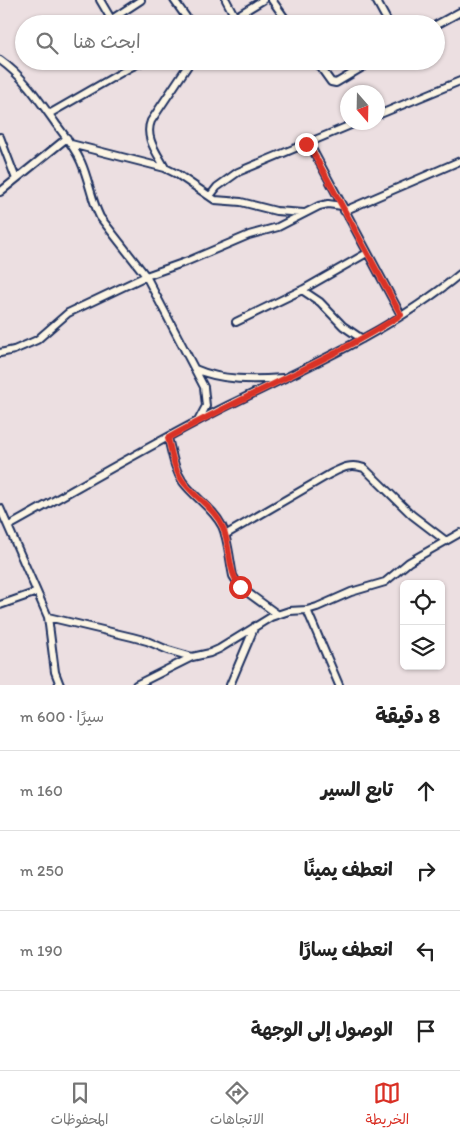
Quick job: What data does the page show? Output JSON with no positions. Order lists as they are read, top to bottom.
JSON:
{
  "north": "bottom",
  "page": {
    "search": "ابحث هنا",
    "heading": ["8 دقيقة", "سيرًا · 600 m"],
    "list": [
      ["تابع السير", "160 m"],
      ["انعطف يمينًا", "250 m"],
      ["انعطف يسارًا", "190 m"],
      "الوصول إلى الوجهة"
    ],
    "nav": ["الخريطة", "الاتجاهات", "المحفوظات"]
  }
}
